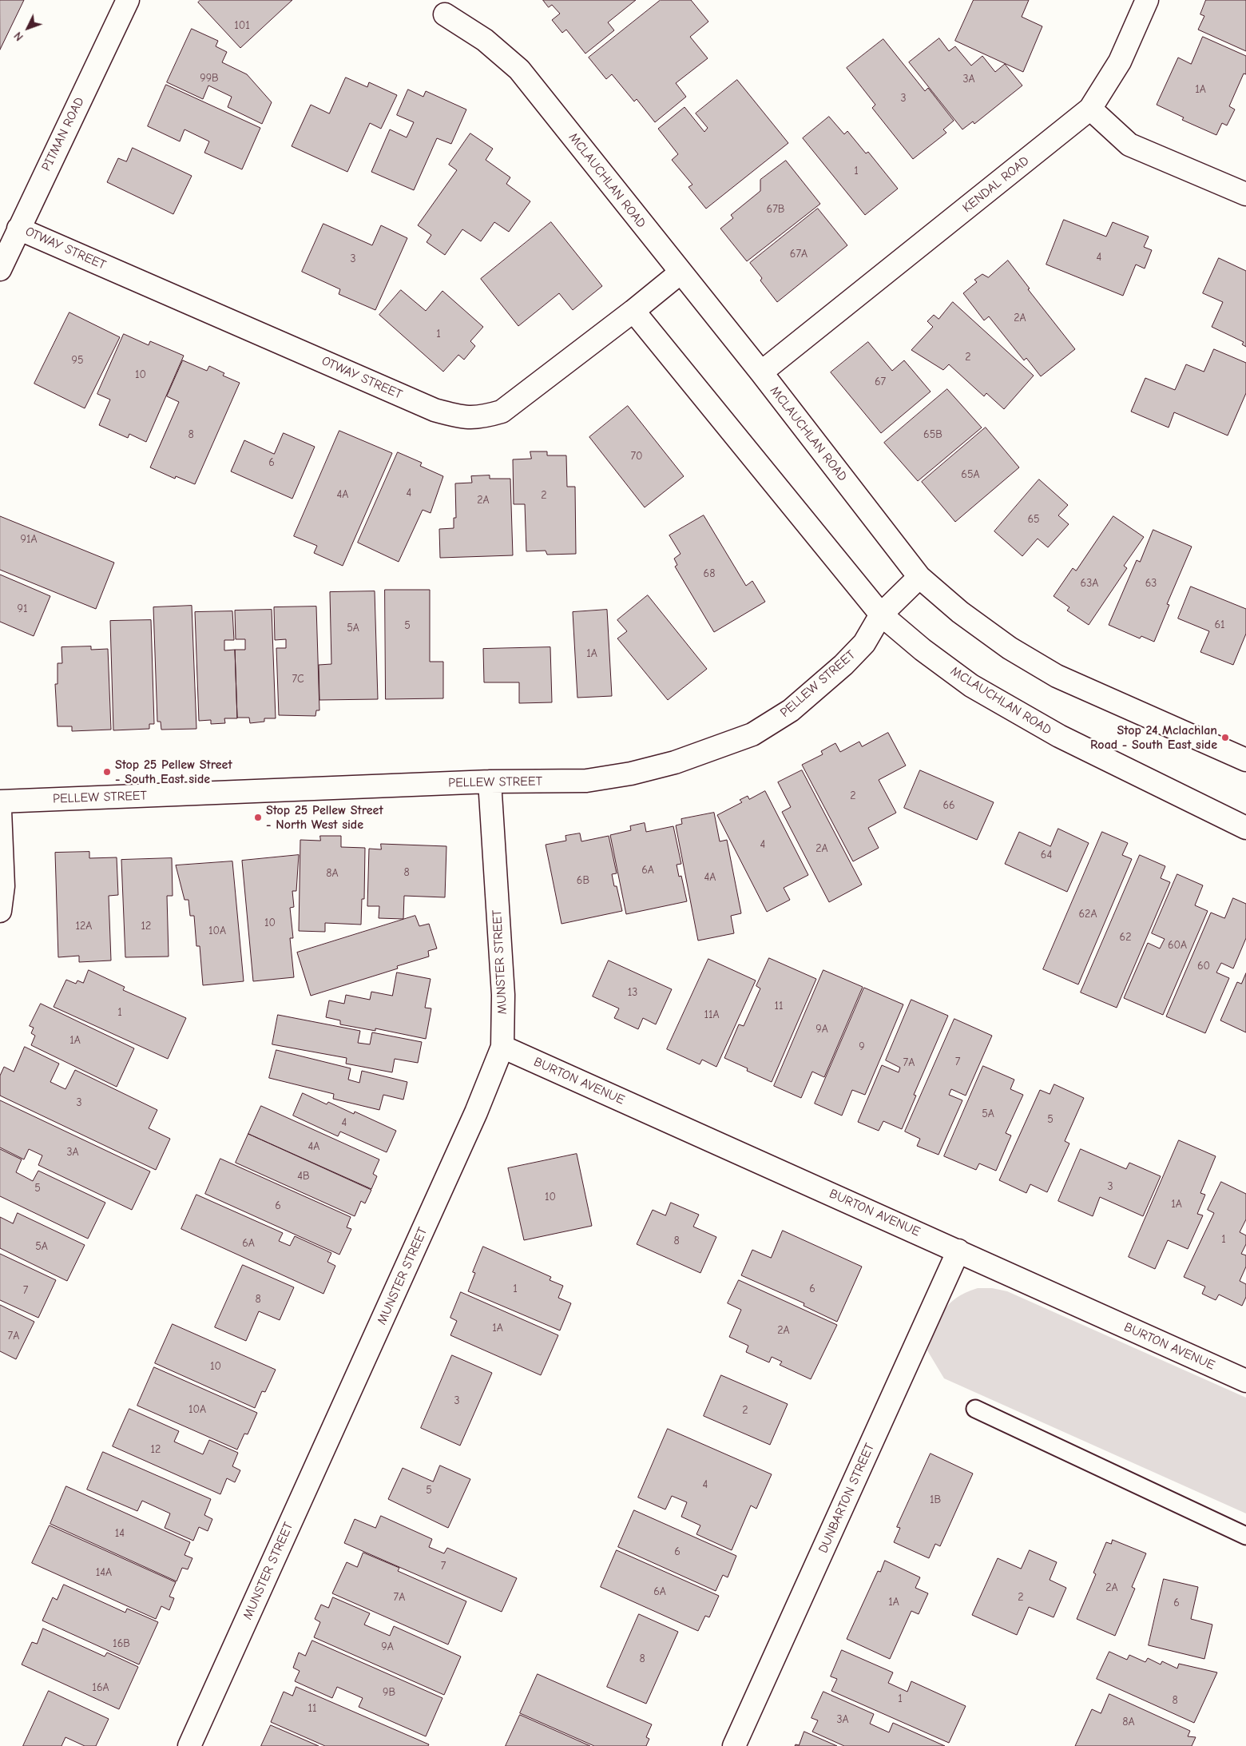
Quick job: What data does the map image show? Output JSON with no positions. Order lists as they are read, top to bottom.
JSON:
{
  "streets": {
    "street": [
      "PITMAN ROAD",
      "MCLAUCHLAN ROAD",
      "KENDAL ROAD",
      "OTWAY STREET",
      "PELLEW STREET",
      "MUNSTER STREET",
      "BURTON AVENUE",
      "DUNBARTON STREET"
    ]
  },
  "crossings": [
    ["PITMAN ROAD", "OTWAY STREET"],
    ["MCLAUCHLAN ROAD", "KENDAL ROAD"],
    ["MCLAUCHLAN ROAD", "OTWAY STREET"],
    ["MCLAUCHLAN ROAD", "PELLEW STREET"],
    ["PELLEW STREET", "MUNSTER STREET"],
    ["MUNSTER STREET", "BURTON AVENUE"],
    ["BURTON AVENUE", "DUNBARTON STREET"]
  ],
  "places": ["Stop 24 Mclachlan Road - South East side", "Stop 25 Pellew Street - South East side", "Stop 25 Pellew Street - North West side"],
  "house_numbers": [
    "101",
    "99B",
    "3A",
    "1A",
    "3",
    "1",
    "67B",
    "67A",
    "4",
    "3",
    "2A",
    "1",
    "2",
    "95",
    "10",
    "67",
    "8",
    "65B",
    "70",
    "6",
    "65A",
    "4",
    "4A",
    "2",
    "2A",
    "65",
    "91A",
    "68",
    "63A",
    "63",
    "91",
    "61",
    "5",
    "5A",
    "1A",
    "7C",
    "2",
    "66",
    "4",
    "2A",
    "64",
    "6A",
    "8",
    "8A",
    "4A",
    "6B",
    "62A",
    "10",
    "12A",
    "12",
    "10A",
    "62",
    "60A",
    "60",
    "13",
    "11",
    "1",
    "11A",
    "9A",
    "1A",
    "9",
    "7",
    "7A",
    "3",
    "5A",
    "5",
    "4",
    "4A",
    "3A",
    "4B",
    "3",
    "5",
    "10",
    "1A",
    "6",
    "1",
    "8",
    "6A",
    "5A",
    "1",
    "6",
    "7",
    "8",
    "1A",
    "2A",
    "7A",
    "10",
    "3",
    "10A",
    "2",
    "12",
    "4",
    "5",
    "1B",
    "14",
    "6",
    "7",
    "14A",
    "2A",
    "6A",
    "7A",
    "2",
    "1A",
    "6",
    "16B",
    "9A",
    "8",
    "16A",
    "9B",
    "1",
    "8",
    "11",
    "3A",
    "8A"
  ],
  "north": "bottom left"
}
